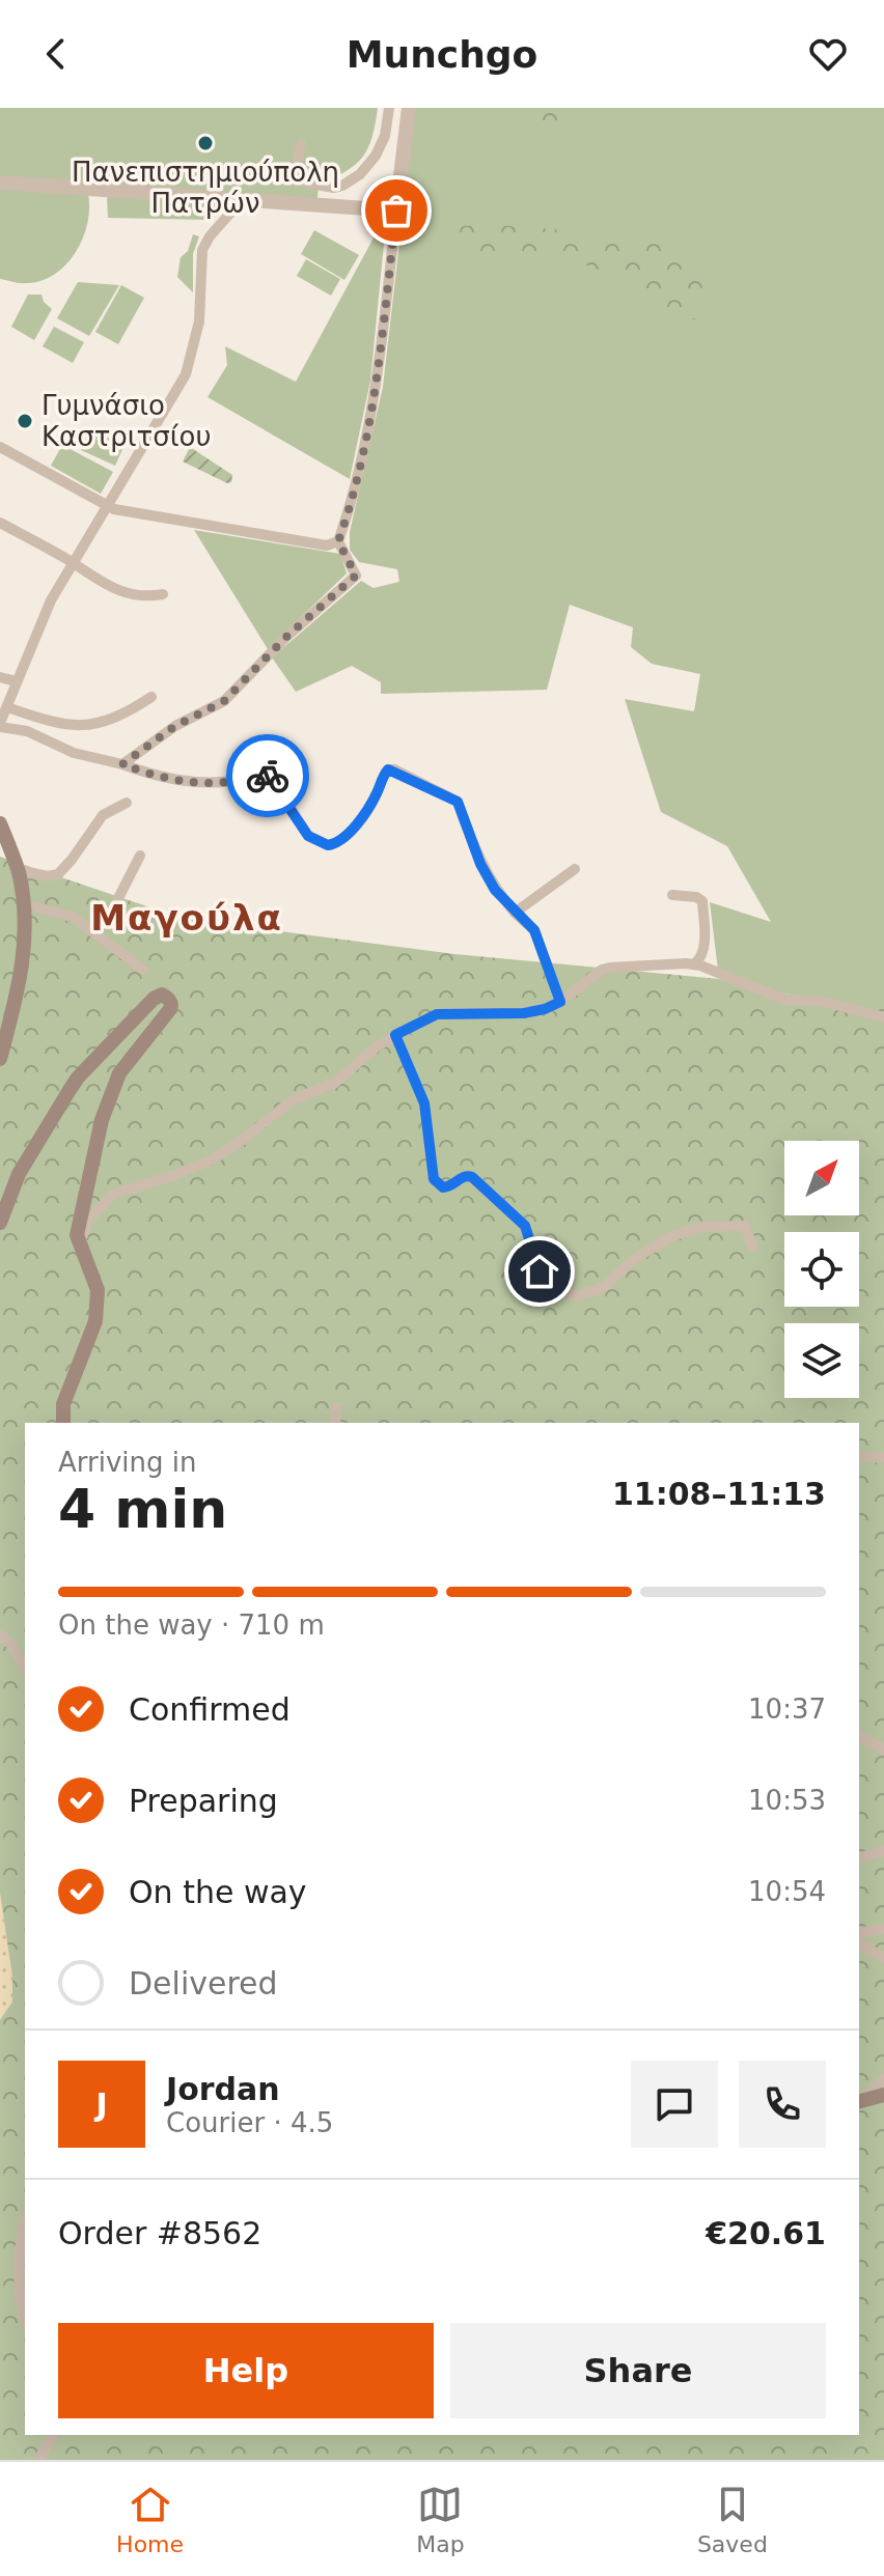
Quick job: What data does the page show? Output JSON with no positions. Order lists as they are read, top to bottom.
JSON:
{
  "districts": ["Μαγούλα"],
  "places": ["Πανεπιστημιούπολη Πατρών", "Γυμνάσιο Καστριτσίου"],
  "north": "top right",
  "page": {
    "header": "Munchgo",
    "heading": ["4 min", "Arriving in", "11:08–11:13"],
    "panel": [
      "Jordan",
      "Courier · 4.5",
      "Order #8562",
      "€20.61"
    ],
    "bar": "On the way · 710 m",
    "list": [
      ["Confirmed", "10:37"],
      ["Preparing", "10:53"],
      ["On the way", "10:54"],
      "Delivered"
    ],
    "round": "J",
    "buttons": ["Help", "Share"],
    "tabs": ["Home", "Map", "Saved"]
  }
}
